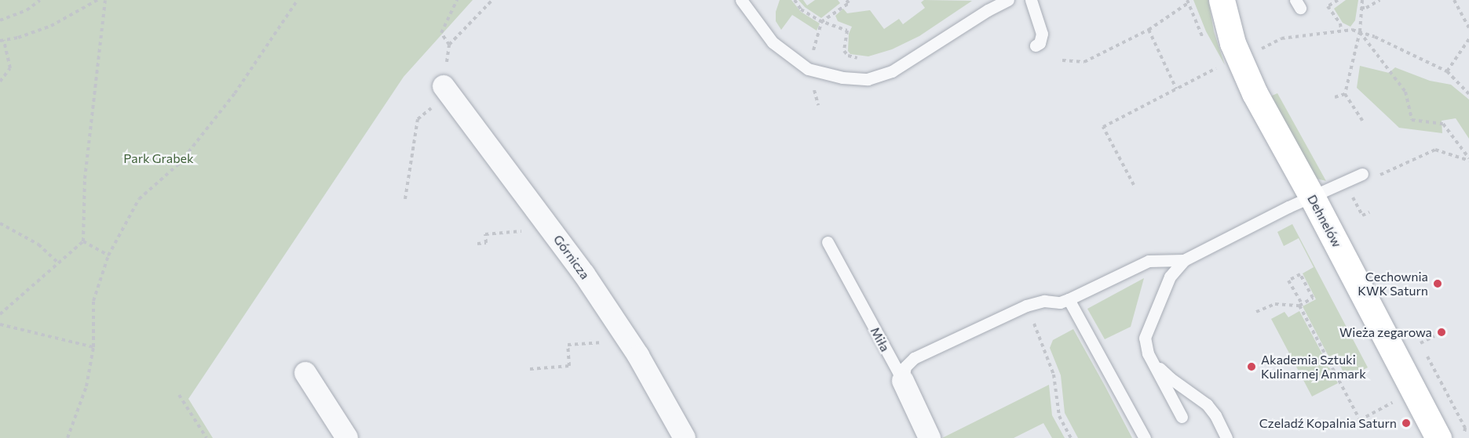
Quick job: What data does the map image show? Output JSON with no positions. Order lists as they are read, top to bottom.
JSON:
{
  "streets": {
    "street": ["Dehnelów", "Górnicza", "Miła"]
  },
  "parks": ["Park Grabek"],
  "places": [
    "Cechownia KWK Saturn",
    "Wieża zegarowa",
    "Akademia Sztuki Kulinarnej Anmark",
    "Czeladź Kopalnia Saturn"
  ]
}
